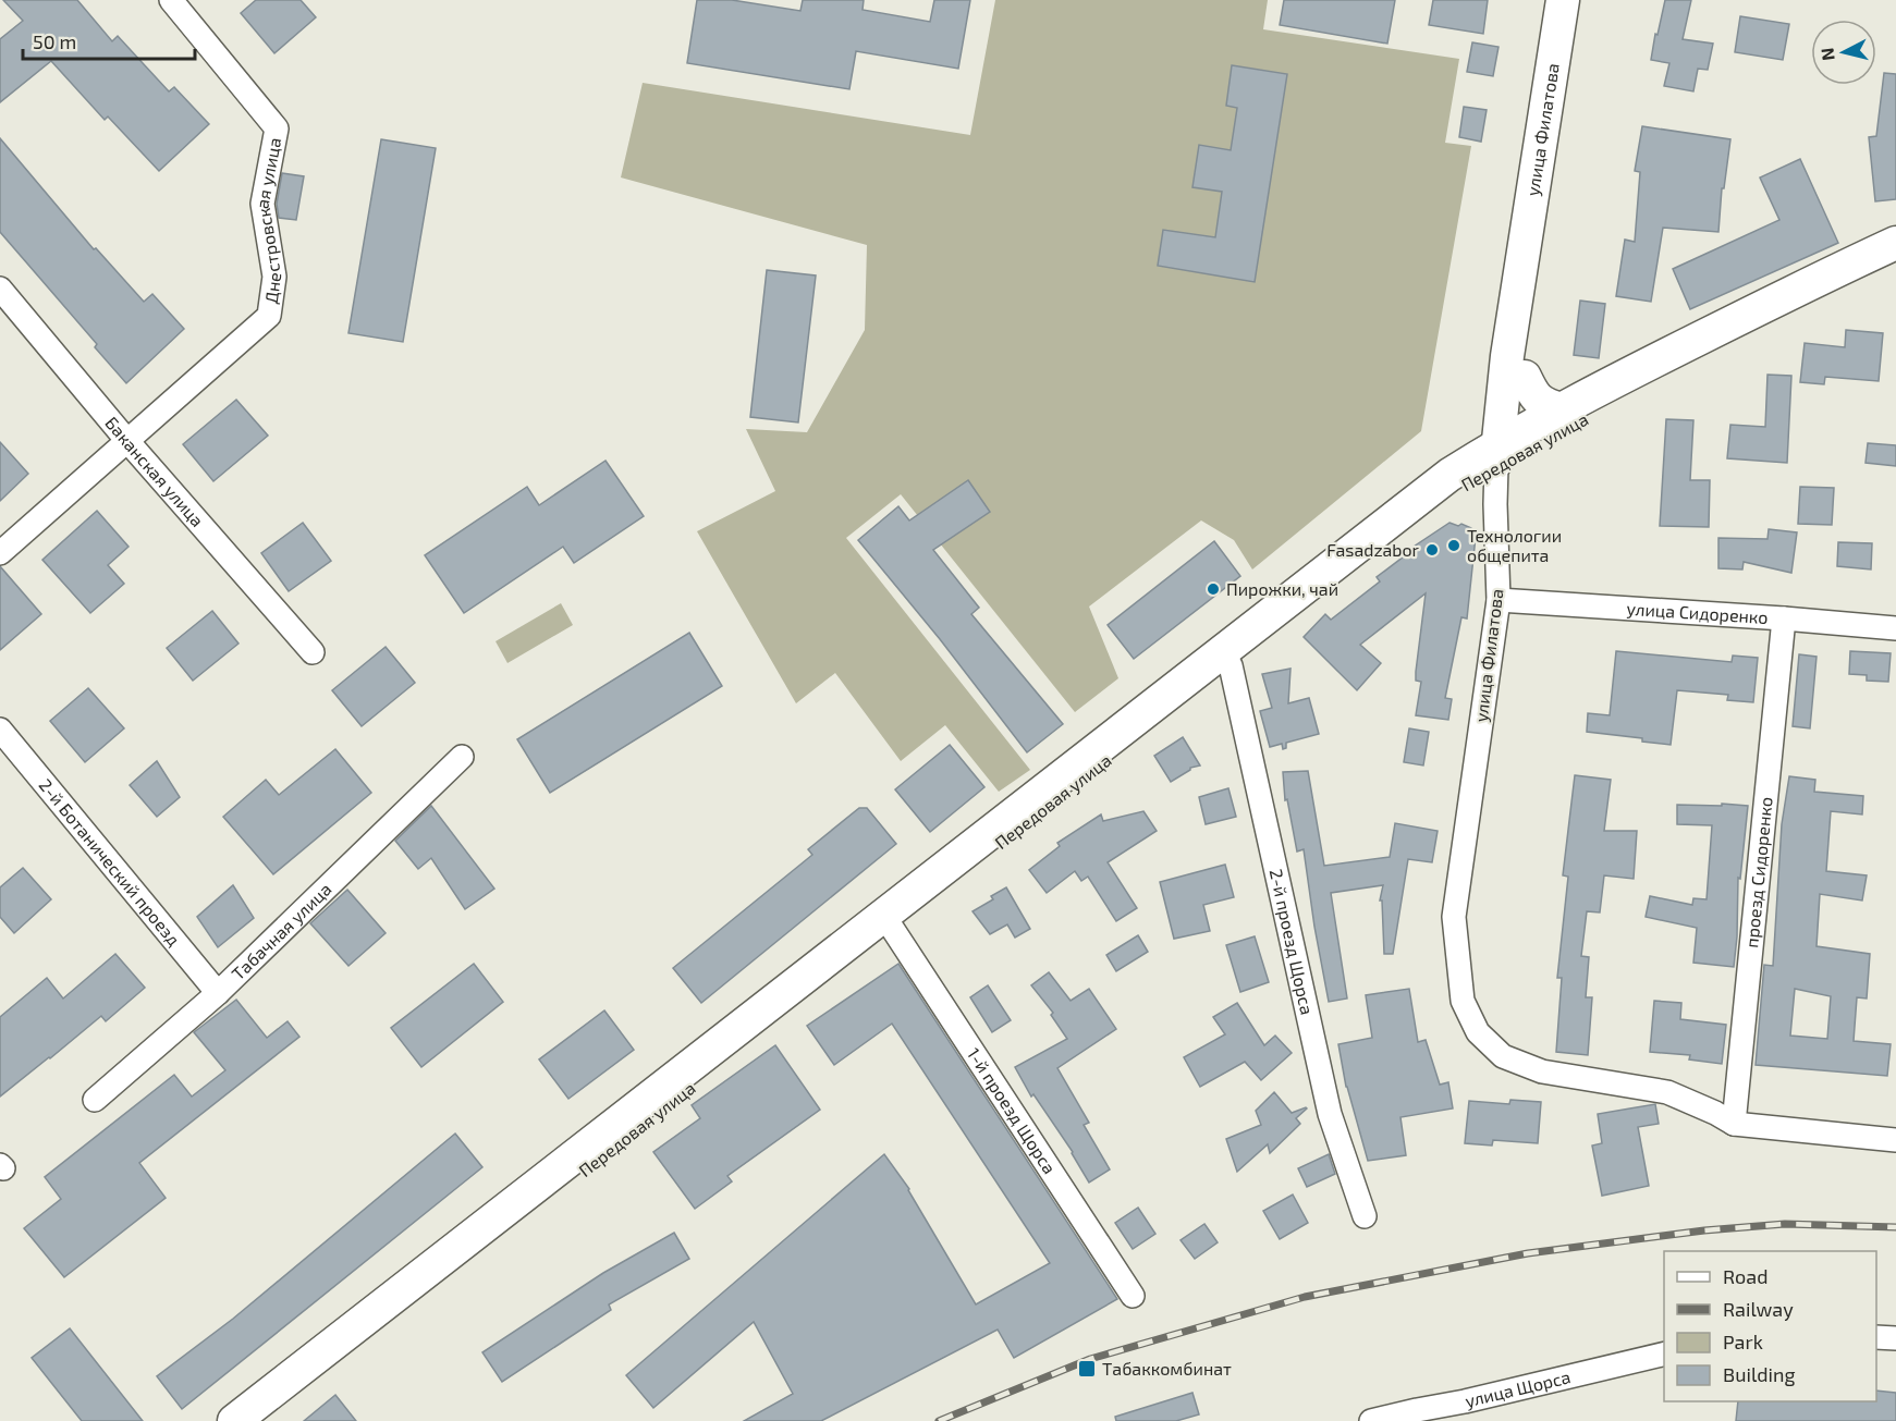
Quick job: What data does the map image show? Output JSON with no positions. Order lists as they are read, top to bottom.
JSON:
{
  "streets": {
    "main road": ["улица Филатова", "Передовая улица"],
    "street": [
      "Днестровская улица",
      "Баканская улица",
      "улица Сидоренко",
      "2-й Ботанический проезд",
      "проезд Сидоренко",
      "Табачная улица",
      "2-й проезд Щорса",
      "1-й проезд Щорса",
      "улица Щорса"
    ]
  },
  "crossings": [
    ["улица Филатова", "Передовая улица"],
    ["улица Филатова", "улица Сидоренко"],
    ["улица Филатова", "проезд Сидоренко"],
    ["Днестровская улица", "Баканская улица"],
    ["Передовая улица", "2-й проезд Щорса"],
    ["Передовая улица", "1-й проезд Щорса"],
    ["улица Сидоренко", "проезд Сидоренко"],
    ["2-й Ботанический проезд", "Табачная улица"]
  ],
  "places": {
    "other": ["Технологии общепита", "Fasadzabor", "Пирожки, чай"],
    "transit": ["Табаккомбинат"]
  },
  "legend": [
    "Road",
    "Railway",
    "Park",
    "Building"
  ],
  "scale_bar": "50 m",
  "north": "left"
}
